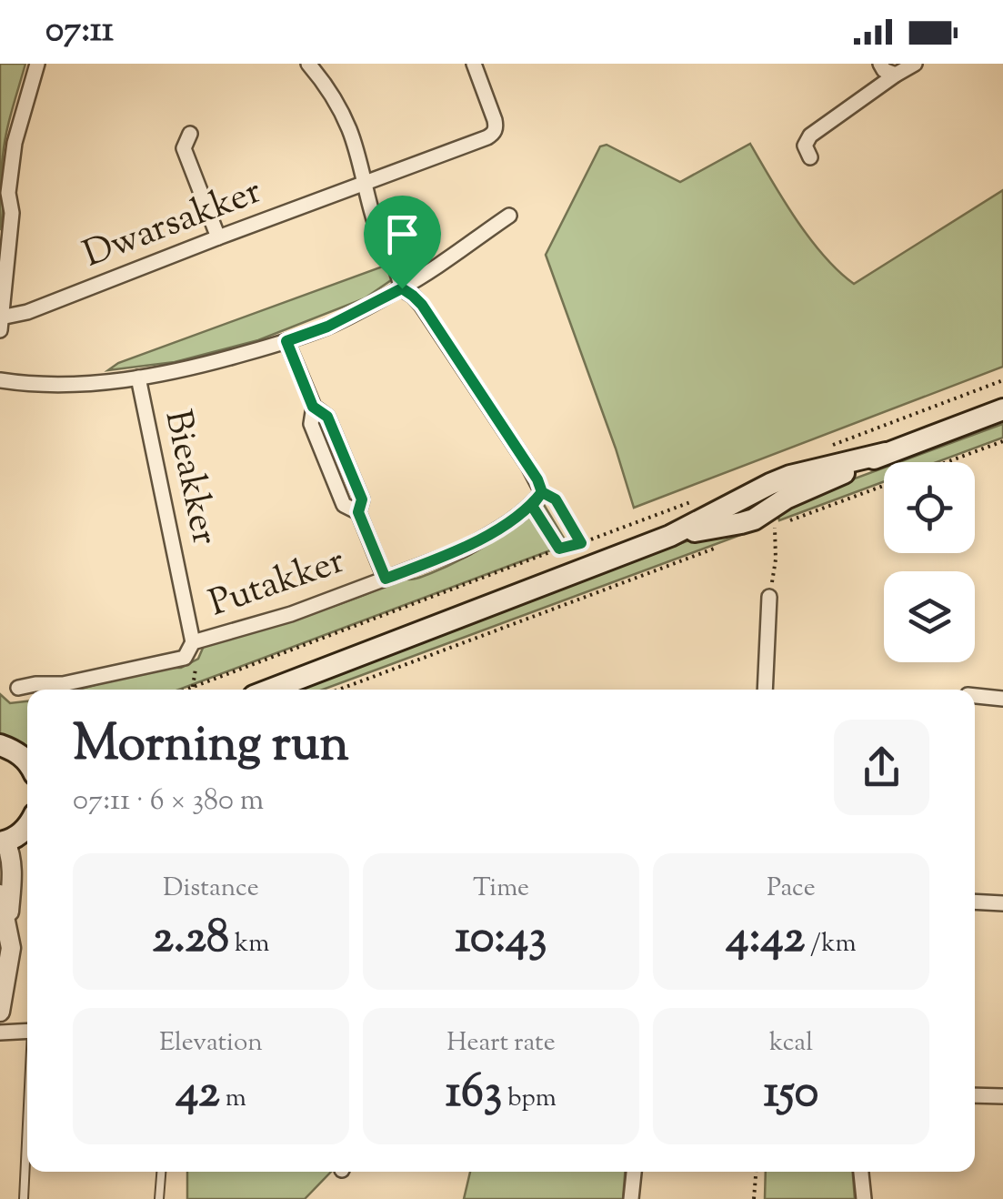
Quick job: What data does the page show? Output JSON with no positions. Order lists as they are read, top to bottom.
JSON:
{
  "streets": {
    "street": ["Dwarsakker", "Bieakker", "Putakker"]
  },
  "crossings": [
    ["Bieakker", "Putakker"]
  ],
  "page": {
    "status": "07:11",
    "heading": ["Morning run", "07:11 · 6 × 380 m"],
    "stats": [
      ["Distance", "2.28 km"],
      ["Time", "10:43"],
      ["Pace", "4:42 /km"],
      ["Elevation", "42 m"],
      ["Heart rate", "163 bpm"],
      ["kcal", "150"]
    ]
  }
}
